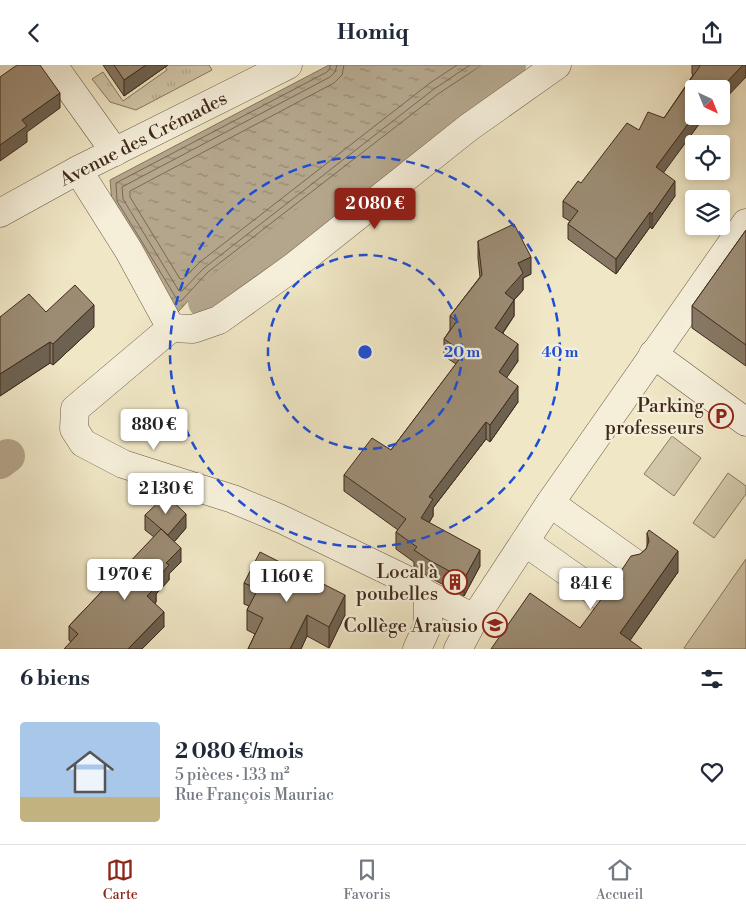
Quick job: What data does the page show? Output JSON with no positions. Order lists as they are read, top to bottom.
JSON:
{
  "streets": {
    "street": ["Avenue des Crémades"]
  },
  "places": {
    "parking": ["Parking professeurs"],
    "building": ["Local à poubelles"],
    "school or university": ["Collège Arausio"]
  },
  "north": "bottom right",
  "page": {
    "header": "Homiq",
    "price": [
      "2 080 €",
      "880 €",
      "2 130 €",
      "1 970 €",
      "1 160 €",
      "841 €"
    ],
    "heading": "6 biens",
    "list": [
      {
        "name": "2 080 €/mois",
        "note": "5 pièces · 133 m² · Rue François Mauriac"
      }
    ],
    "tabs": ["Carte", "Favoris", "Accueil"]
  },
  "rings": ["20 m", "40 m"]
}
